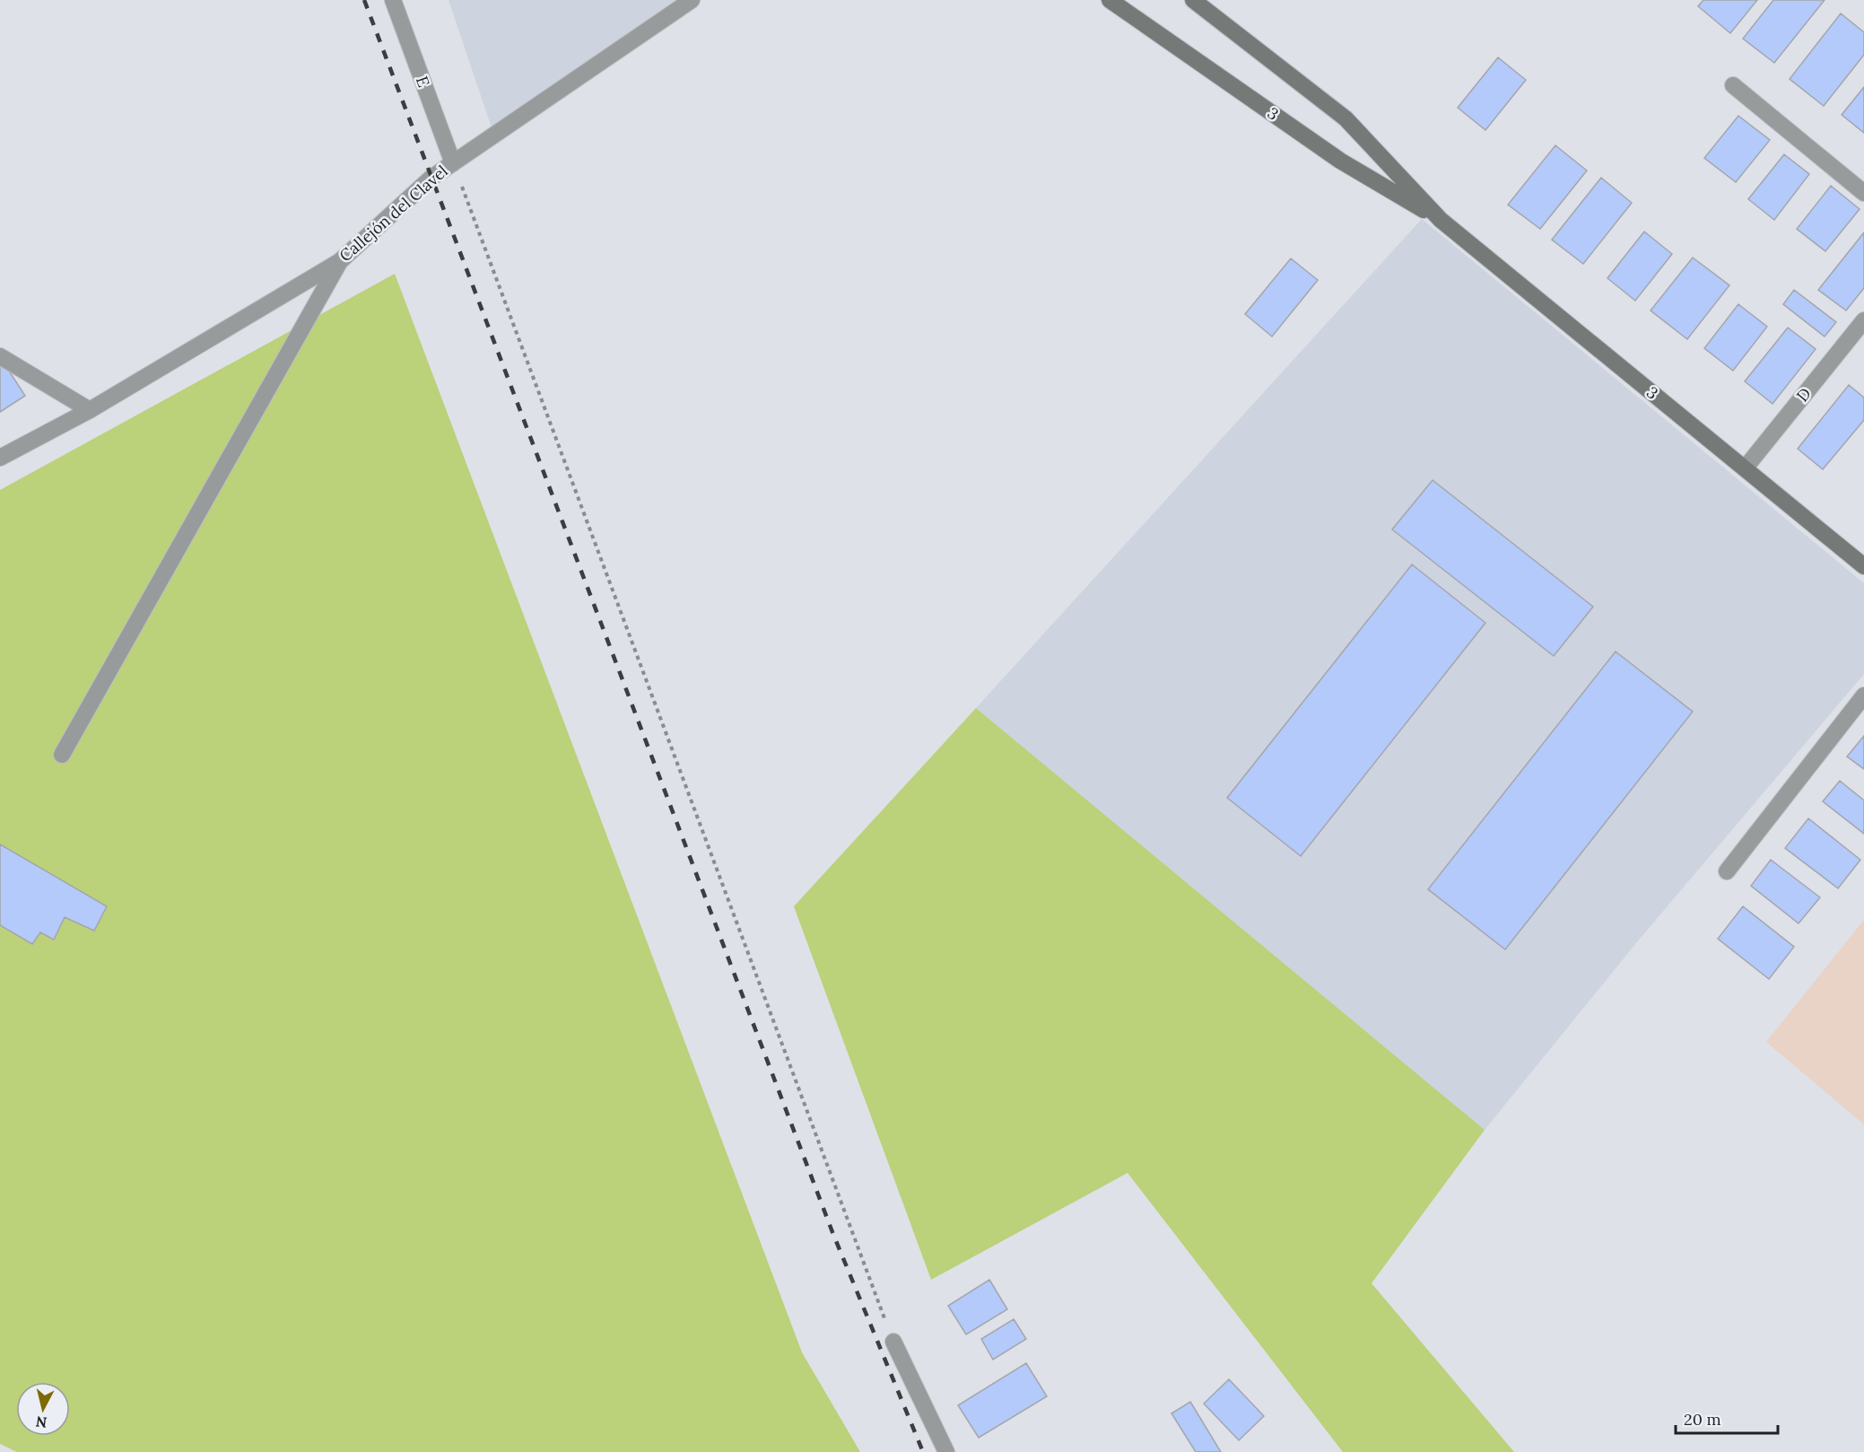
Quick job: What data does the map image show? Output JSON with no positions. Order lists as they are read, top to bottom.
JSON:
{
  "streets": {
    "street": [
      "E",
      "3",
      "Callejón del Clavel",
      "D"
    ]
  },
  "crossings": [
    ["E", "Callejón del Clavel"],
    ["3", "D"]
  ],
  "scale_bar": "20 m",
  "north": "bottom"
}
